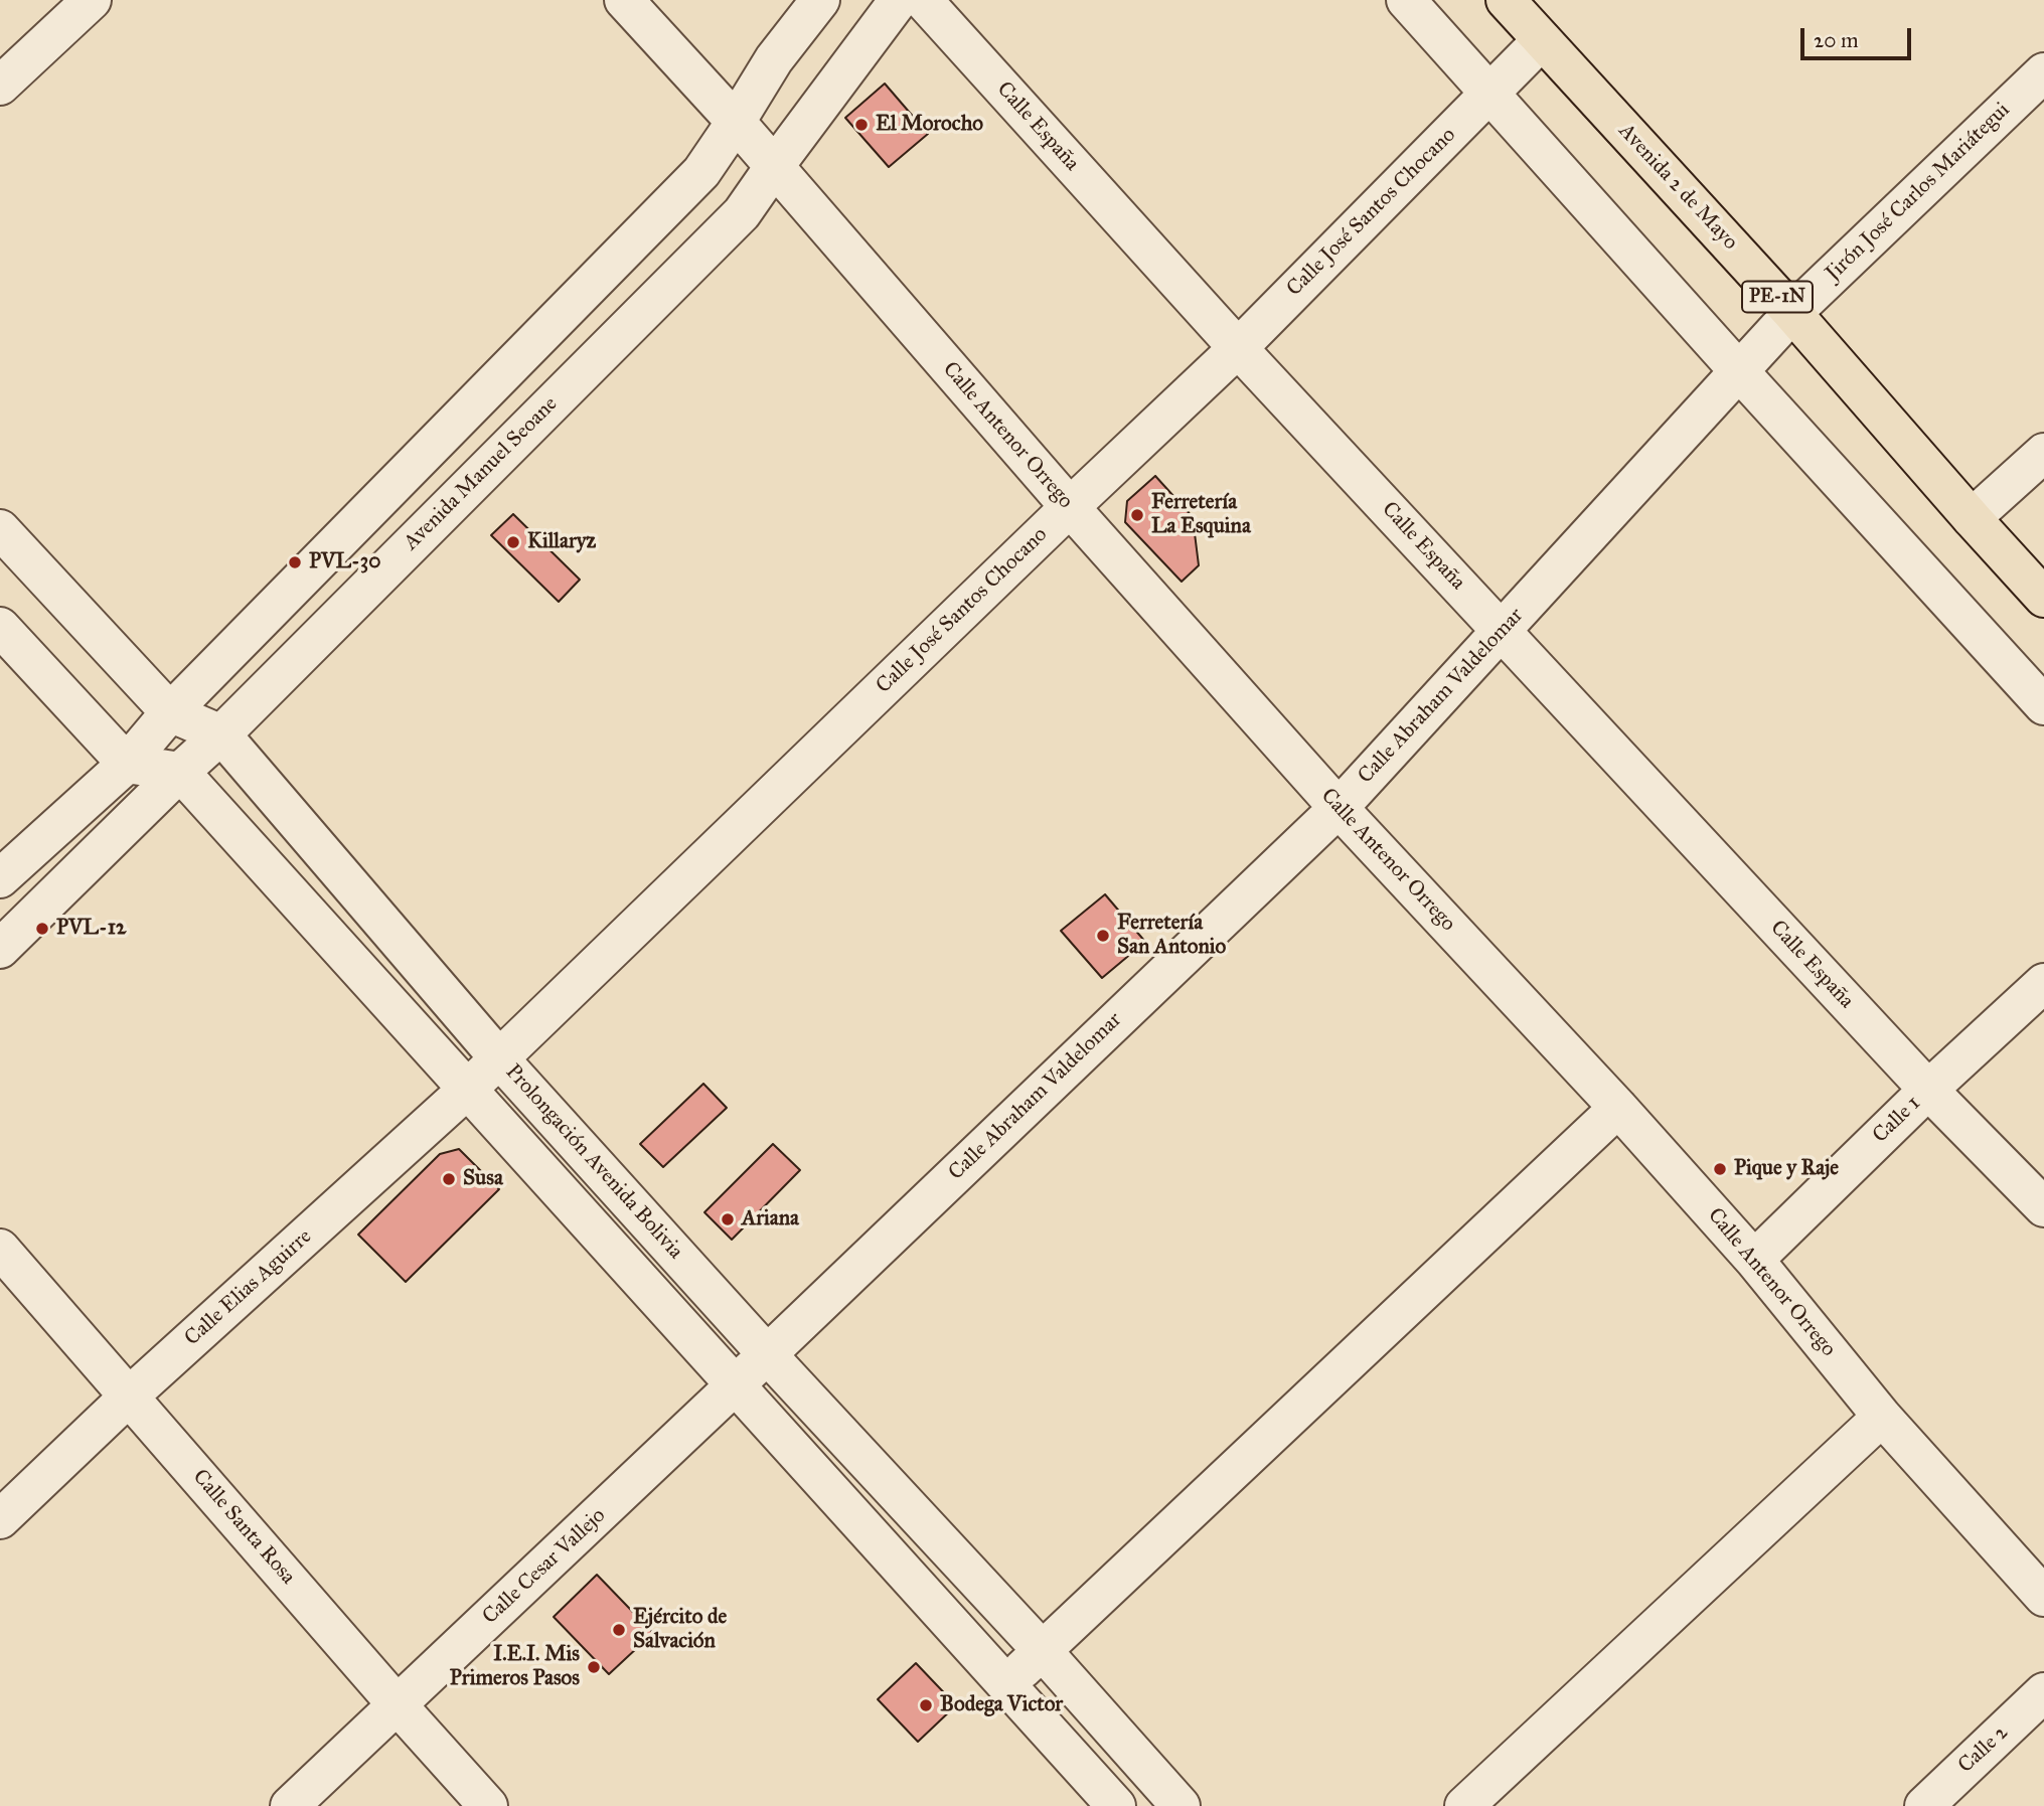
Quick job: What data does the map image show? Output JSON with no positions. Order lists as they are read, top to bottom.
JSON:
{
  "streets": {
    "highway": ["Avenida 2 de Mayo", "PE-1N"],
    "street": [
      "Calle España",
      "Jirón José Carlos Mariátegui",
      "Calle José Santos Chocano",
      "Calle Antenor Orrego",
      "Avenida Manuel Seoane",
      "Calle Abraham Valdelomar",
      "Calle 1",
      "Prolongación Avenida Bolivia",
      "Calle Elias Aguirre",
      "Calle Santa Rosa",
      "Calle Cesar Vallejo",
      "Calle 2"
    ]
  },
  "crossings": [
    ["Calle España", "Calle José Santos Chocano"],
    ["Calle España", "Calle Abraham Valdelomar"],
    ["Calle España", "Calle 1"],
    ["Avenida 2 de Mayo", "Jirón José Carlos Mariátegui"],
    ["Avenida 2 de Mayo", "Calle José Santos Chocano"],
    ["Avenida 2 de Mayo", "Calle Abraham Valdelomar"],
    ["Jirón José Carlos Mariátegui", "Calle Abraham Valdelomar"],
    ["Calle José Santos Chocano", "Calle Antenor Orrego"],
    ["Calle José Santos Chocano", "Prolongación Avenida Bolivia"],
    ["Calle José Santos Chocano", "Calle Elias Aguirre"],
    ["Calle Antenor Orrego", "Avenida Manuel Seoane"],
    ["Calle Antenor Orrego", "Calle Abraham Valdelomar"],
    ["Calle Antenor Orrego", "Calle 1"],
    ["Avenida Manuel Seoane", "Prolongación Avenida Bolivia"],
    ["Calle Abraham Valdelomar", "Prolongación Avenida Bolivia"],
    ["Calle Abraham Valdelomar", "Calle Cesar Vallejo"],
    ["Prolongación Avenida Bolivia", "Calle Elias Aguirre"],
    ["Prolongación Avenida Bolivia", "Calle Cesar Vallejo"],
    ["Calle Elias Aguirre", "Calle Santa Rosa"],
    ["Calle Santa Rosa", "Calle Cesar Vallejo"]
  ],
  "places": [
    "El Morocho",
    "Ferretería La Esquina",
    "Killaryz",
    "PVL-30",
    "PVL-12",
    "Ferretería San Antonio",
    "Pique y Raje",
    "Susa",
    "Ariana",
    "Ejército de Salvación",
    "I.E.I. Mis Primeros Pasos",
    "Bodega Victor"
  ],
  "scale_bar": "20 m"
}
